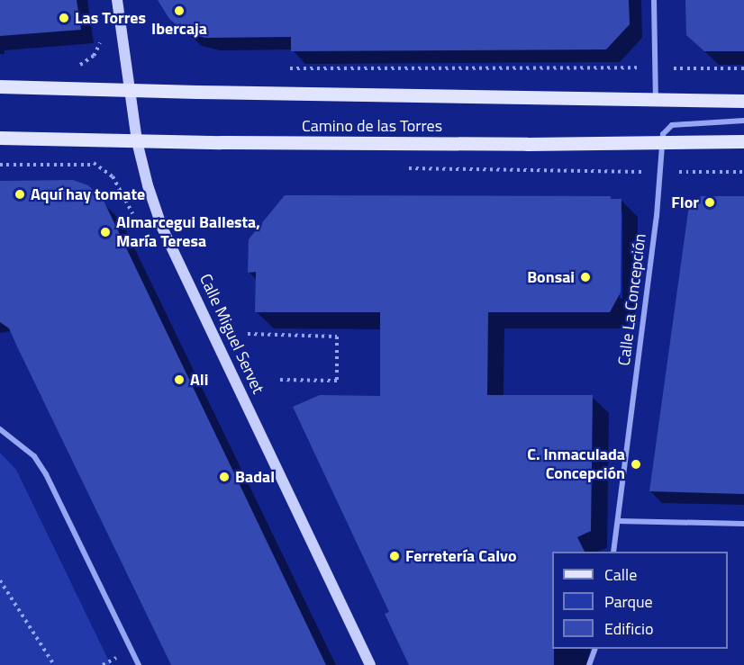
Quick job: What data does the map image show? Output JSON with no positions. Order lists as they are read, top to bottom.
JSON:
{
  "streets": {
    "main road": ["Camino de las Torres", "Calle Miguel Servet"],
    "street": ["Calle La Concepción"]
  },
  "crossings": [
    ["Camino de las Torres", "Calle La Concepción"],
    ["Camino de las Torres", "Calle Miguel Servet"]
  ],
  "places": [
    "Ibercaja",
    "Las Torres",
    "Aquí hay tomate",
    "Flor",
    "Almarcegui Ballesta, María Teresa",
    "Bonsai",
    "Ali",
    "C. Inmaculada Concepción",
    "Badal",
    "Ferretería Calvo"
  ],
  "legend": ["Calle", "Parque", "Edificio"]
}
